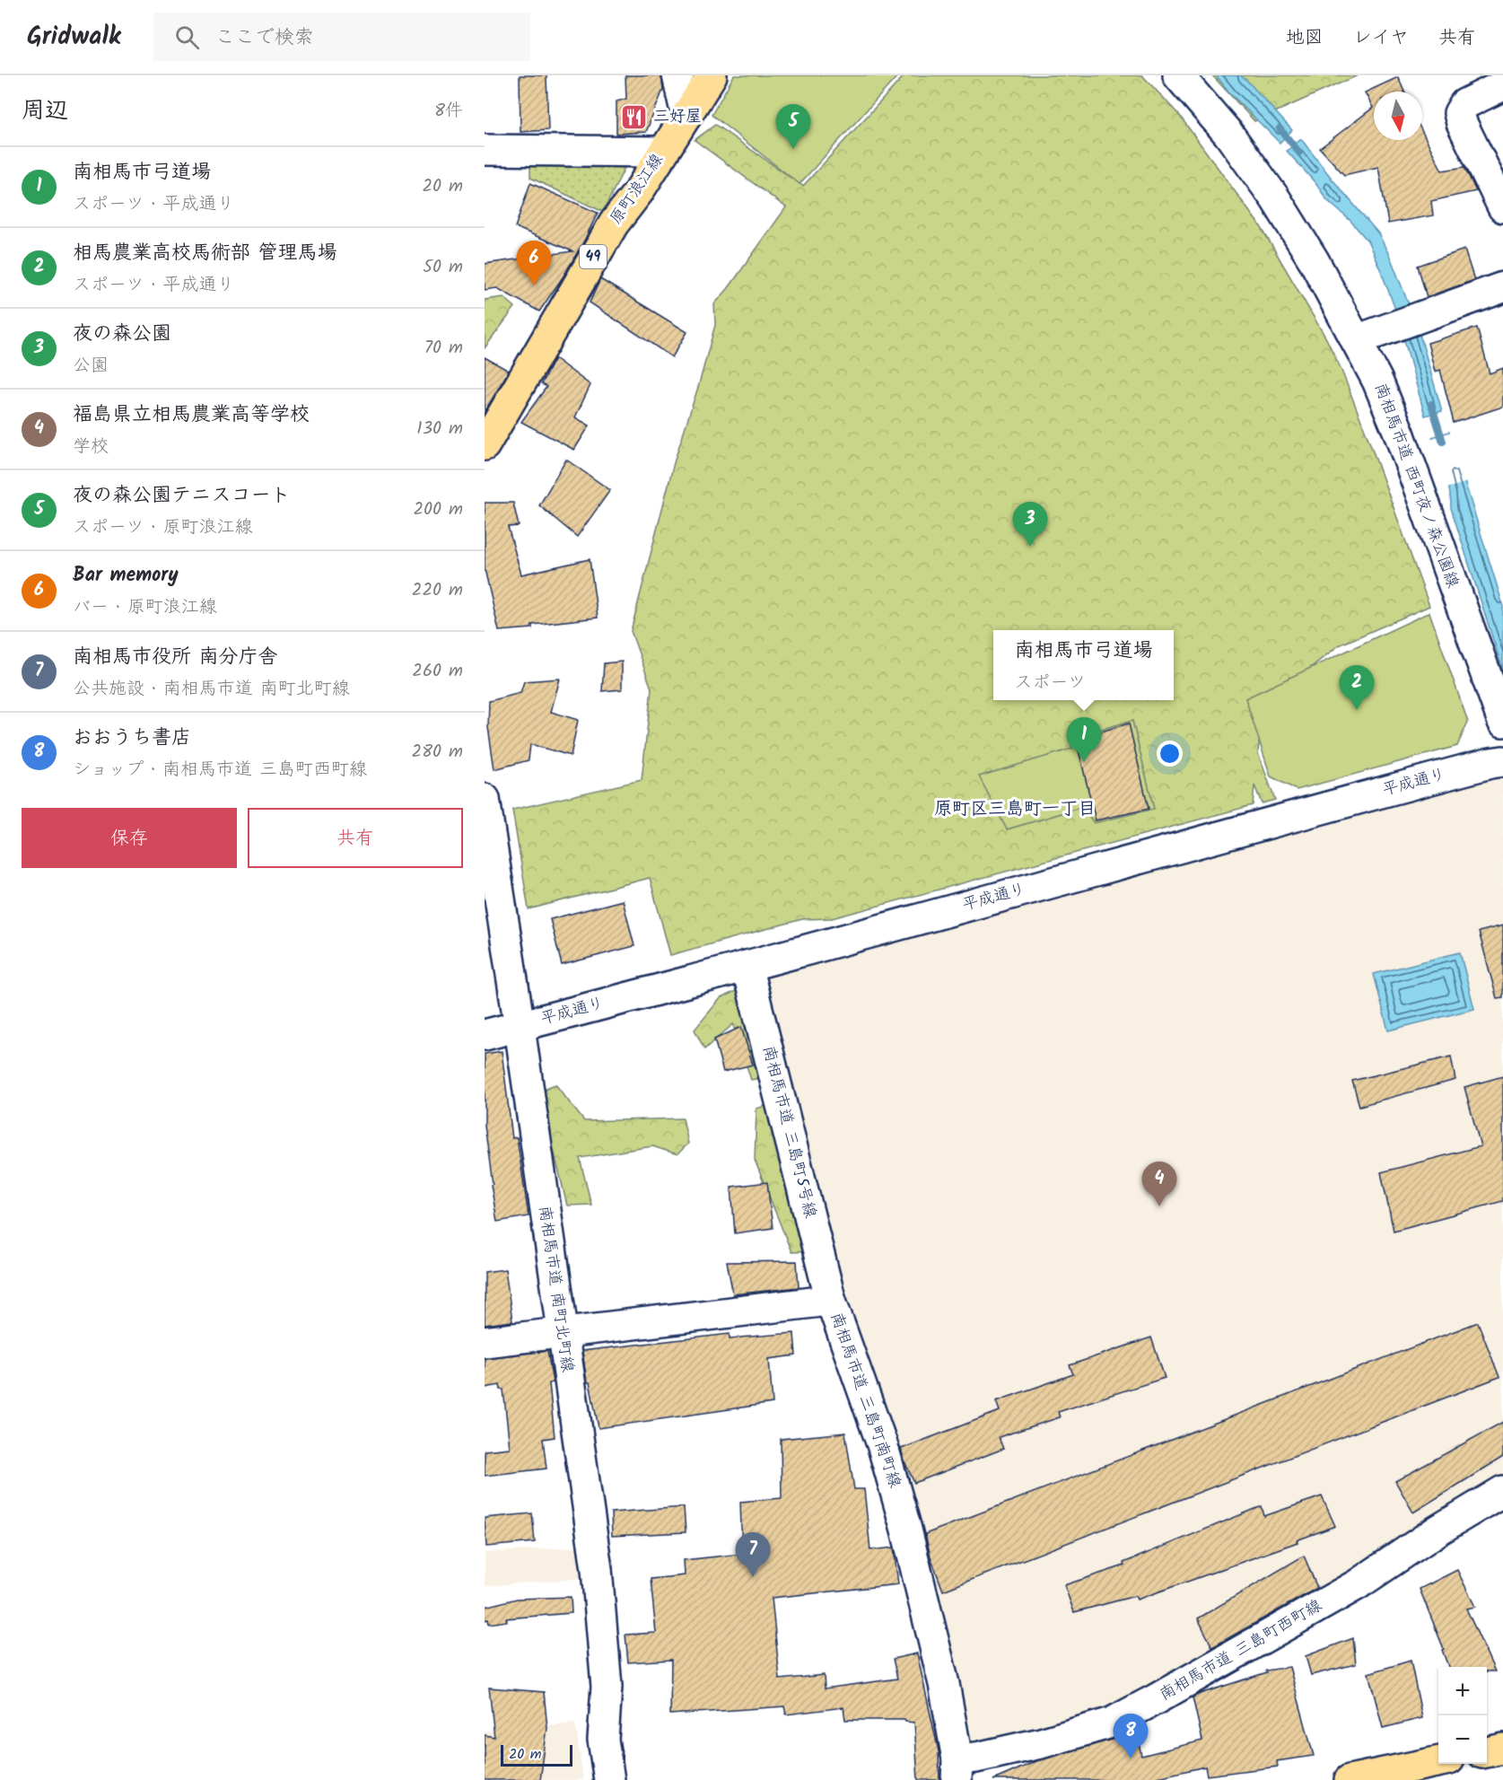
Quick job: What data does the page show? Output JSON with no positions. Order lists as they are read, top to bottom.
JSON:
{
  "streets": {
    "main road": ["原町浪江線", "49"],
    "street": [
      "南相馬市道 西町夜ノ森公園線",
      "平成通り",
      "南相馬市道 三島町5号線",
      "南相馬市道 南町北町線",
      "南相馬市道 三島町南町線",
      "南相馬市道 三島町西町線"
    ]
  },
  "crossings": [
    ["平成通り", "南相馬市道 三島町5号線"],
    ["平成通り", "南相馬市道 南町北町線"],
    ["南相馬市道 三島町5号線", "南相馬市道 三島町南町線"],
    ["南相馬市道 南町北町線", "南相馬市道 三島町南町線"],
    ["南相馬市道 三島町南町線", "南相馬市道 三島町西町線"]
  ],
  "districts": ["原町区三島町一丁目"],
  "places": {
    "restaurant": ["三好屋"]
  },
  "scale_bar": "20 m",
  "north": "bottom",
  "page": {
    "header": "Gridwalk",
    "search": "ここで検索",
    "nav": ["地図", "レイヤ", "共有"],
    "heading": ["周辺", "8件"],
    "pins": [
      "5",
      "6",
      "3",
      "2",
      "1",
      "4",
      "7",
      "8"
    ],
    "list": [
      {
        "mark": "1",
        "name": "南相馬市弓道場",
        "note": "スポーツ · 平成通り",
        "value": "20 m"
      },
      {
        "mark": "2",
        "name": "相馬農業高校馬術部 管理馬場",
        "note": "スポーツ · 平成通り",
        "value": "50 m"
      },
      {
        "mark": "3",
        "name": "夜の森公園",
        "note": "公園",
        "value": "70 m"
      },
      {
        "mark": "4",
        "name": "福島県立相馬農業高等学校",
        "note": "学校",
        "value": "130 m"
      },
      {
        "mark": "5",
        "name": "夜の森公園テニスコート",
        "note": "スポーツ · 原町浪江線",
        "value": "200 m"
      },
      {
        "mark": "6",
        "name": "Bar memory",
        "note": "バー · 原町浪江線",
        "value": "220 m"
      },
      {
        "mark": "7",
        "name": "南相馬市役所 南分庁舎",
        "note": "公共施設 · 南相馬市道 南町北町線",
        "value": "260 m"
      },
      {
        "mark": "8",
        "name": "おおうち書店",
        "note": "ショップ · 南相馬市道 三島町西町線",
        "value": "280 m"
      }
    ],
    "popup": ["南相馬市弓道場", "スポーツ"],
    "buttons": ["保存", "共有"],
    "map_buttons": ["+", "−"],
    "scale": "20 m"
  }
}
